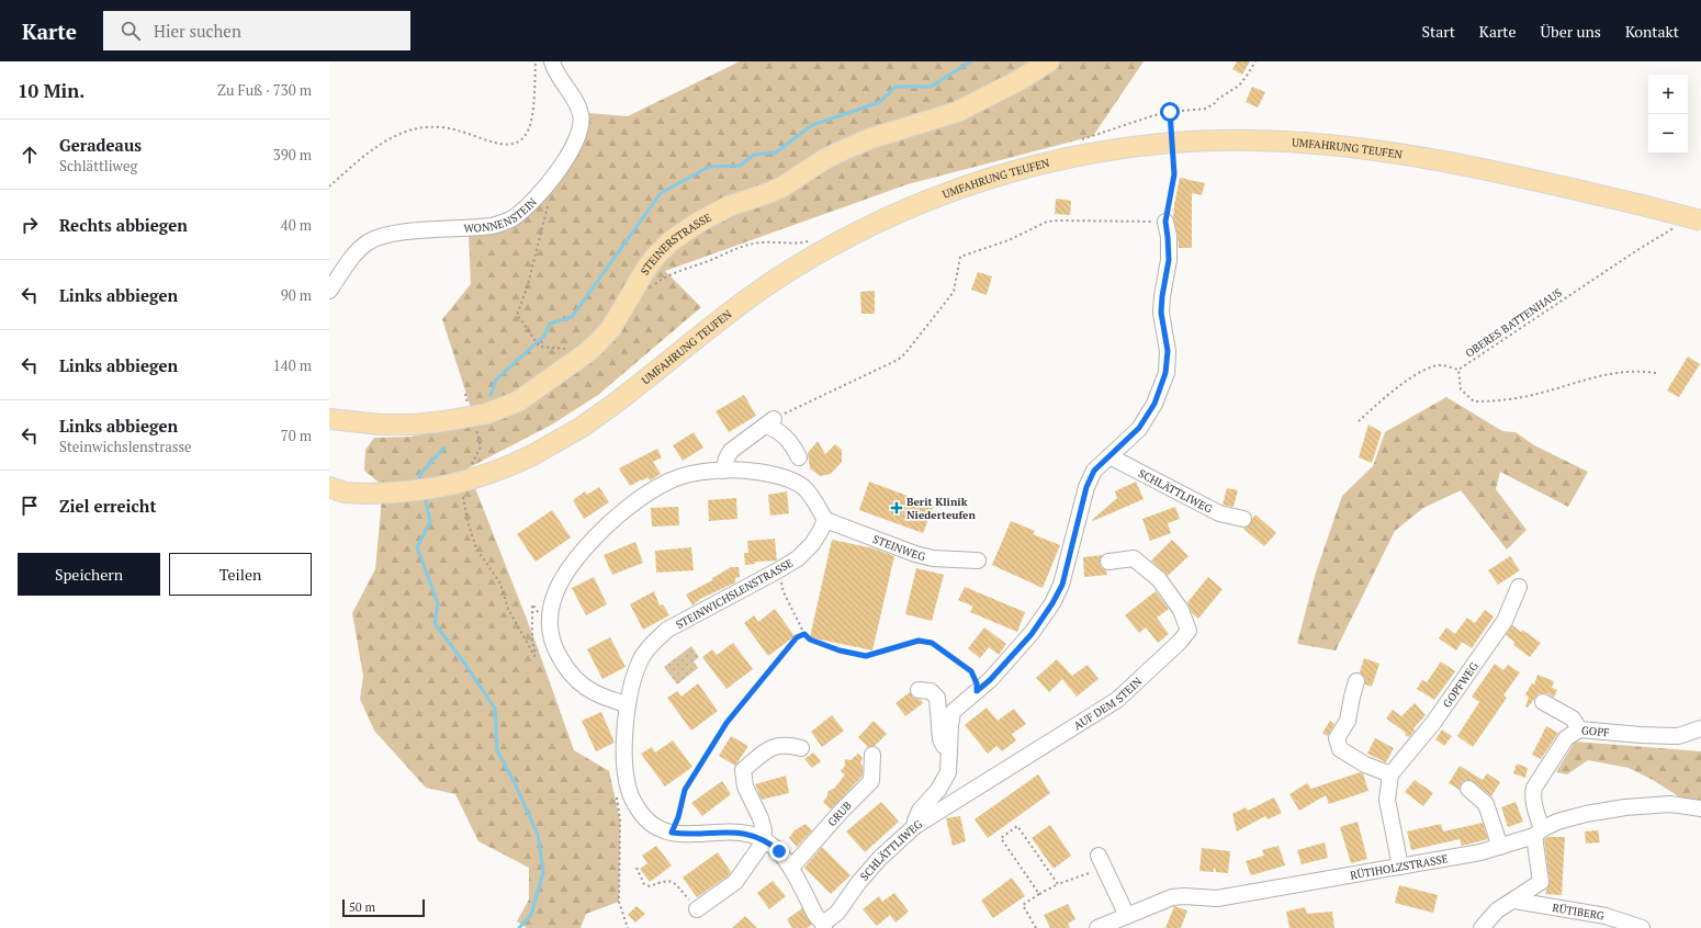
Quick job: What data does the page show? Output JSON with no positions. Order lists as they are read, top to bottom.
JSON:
{
  "streets": {
    "main road": ["UMFAHRUNG TEUFEN", "STEINERSTRASSE"],
    "street": [
      "WONNENSTEIN",
      "SCHLÄTTLIWEG",
      "STEINWEG",
      "STEINWICHSLENSTRASSE",
      "GOPFWEG",
      "AUF DEM STEIN",
      "GOPF",
      "GRUB",
      "RÜTIHOLZSTRASSE",
      "RÜTIBERG"
    ],
    "path": ["OBERES BATTENHAUS"]
  },
  "crossings": [
    ["SCHLÄTTLIWEG", "STEINWICHSLENSTRASSE"],
    ["SCHLÄTTLIWEG", "AUF DEM STEIN"],
    ["STEINWEG", "STEINWICHSLENSTRASSE"],
    ["STEINWICHSLENSTRASSE", "GRUB"],
    ["GOPF", "RÜTIHOLZSTRASSE"],
    ["GOPF", "RÜTIBERG"]
  ],
  "places": {
    "health": ["Berit Klinik Niederteufen"]
  },
  "scale_bar": "50 m",
  "page": {
    "header": "Karte",
    "search": "Hier suchen",
    "nav": [
      "Start",
      "Karte",
      "Über uns",
      "Kontakt"
    ],
    "heading": ["10 Min.", "Zu Fuß · 730 m"],
    "map_buttons": ["+", "−"],
    "list": [
      ["Geradeaus", "Schlättliweg", "390 m"],
      ["Rechts abbiegen", "40 m"],
      ["Links abbiegen", "90 m"],
      ["Links abbiegen", "140 m"],
      ["Links abbiegen", "Steinwichslenstrasse", "70 m"],
      "Ziel erreicht"
    ],
    "buttons": ["Speichern", "Teilen"],
    "scale": "50 m"
  }
}
